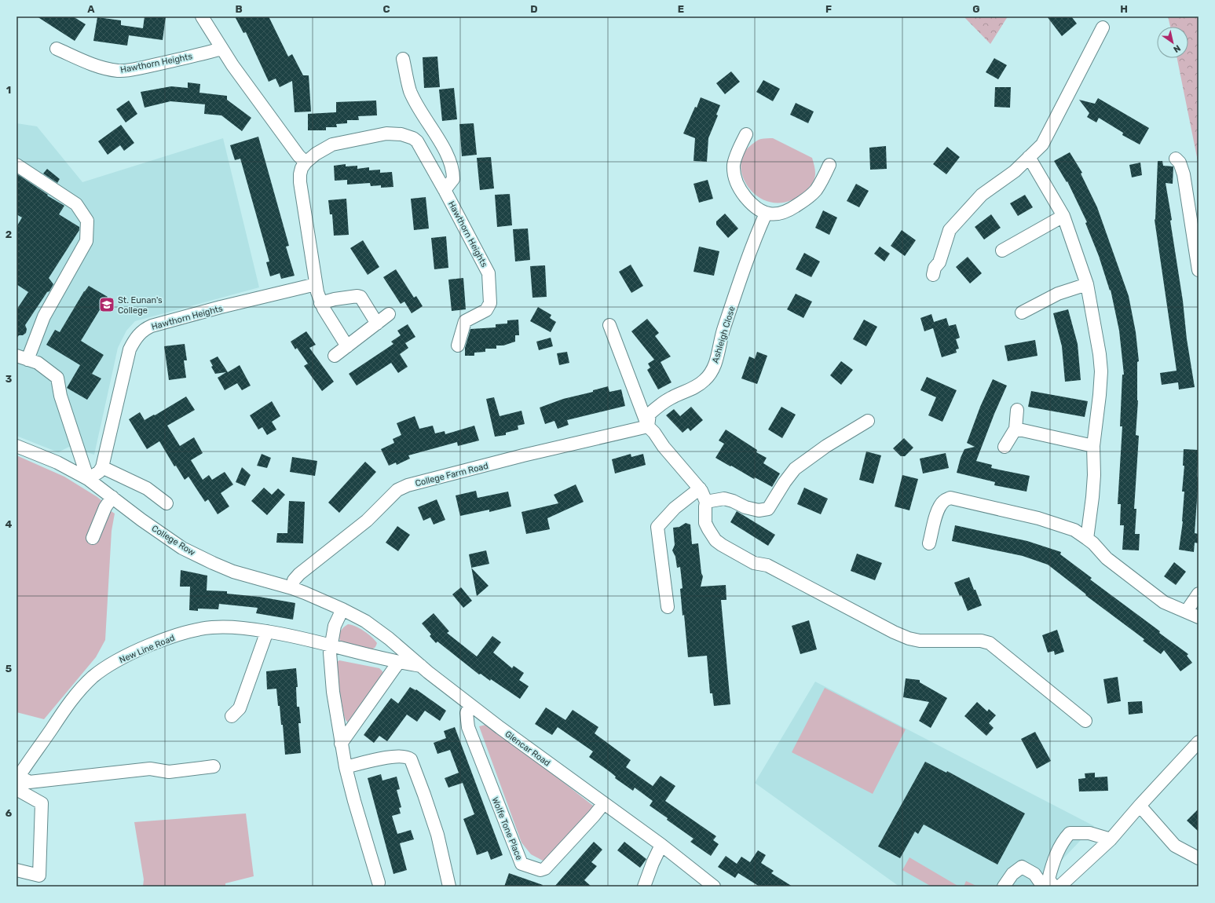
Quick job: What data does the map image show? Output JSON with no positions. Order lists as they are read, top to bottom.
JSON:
{
  "streets": {
    "street": [
      "Hawthorn Heights",
      "Ashleigh Close",
      "College Farm Road",
      "College Row",
      "New Line Road",
      "Glencar Road",
      "Wolfe Tone Place"
    ]
  },
  "crossings": [
    ["Ashleigh Close", "College Farm Road"],
    ["College Farm Road", "College Row"],
    ["College Row", "Glencar Road"],
    ["New Line Road", "Glencar Road"],
    ["Glencar Road", "Wolfe Tone Place"]
  ],
  "places": {
    "school or university": ["St. Eunan's College"]
  },
  "north": "bottom right",
  "grid": {
    "columns": [
      "A",
      "B",
      "C",
      "D",
      "E",
      "F",
      "G",
      "H"
    ],
    "rows": [
      "1",
      "2",
      "3",
      "4",
      "5",
      "6"
    ]
  }
}
